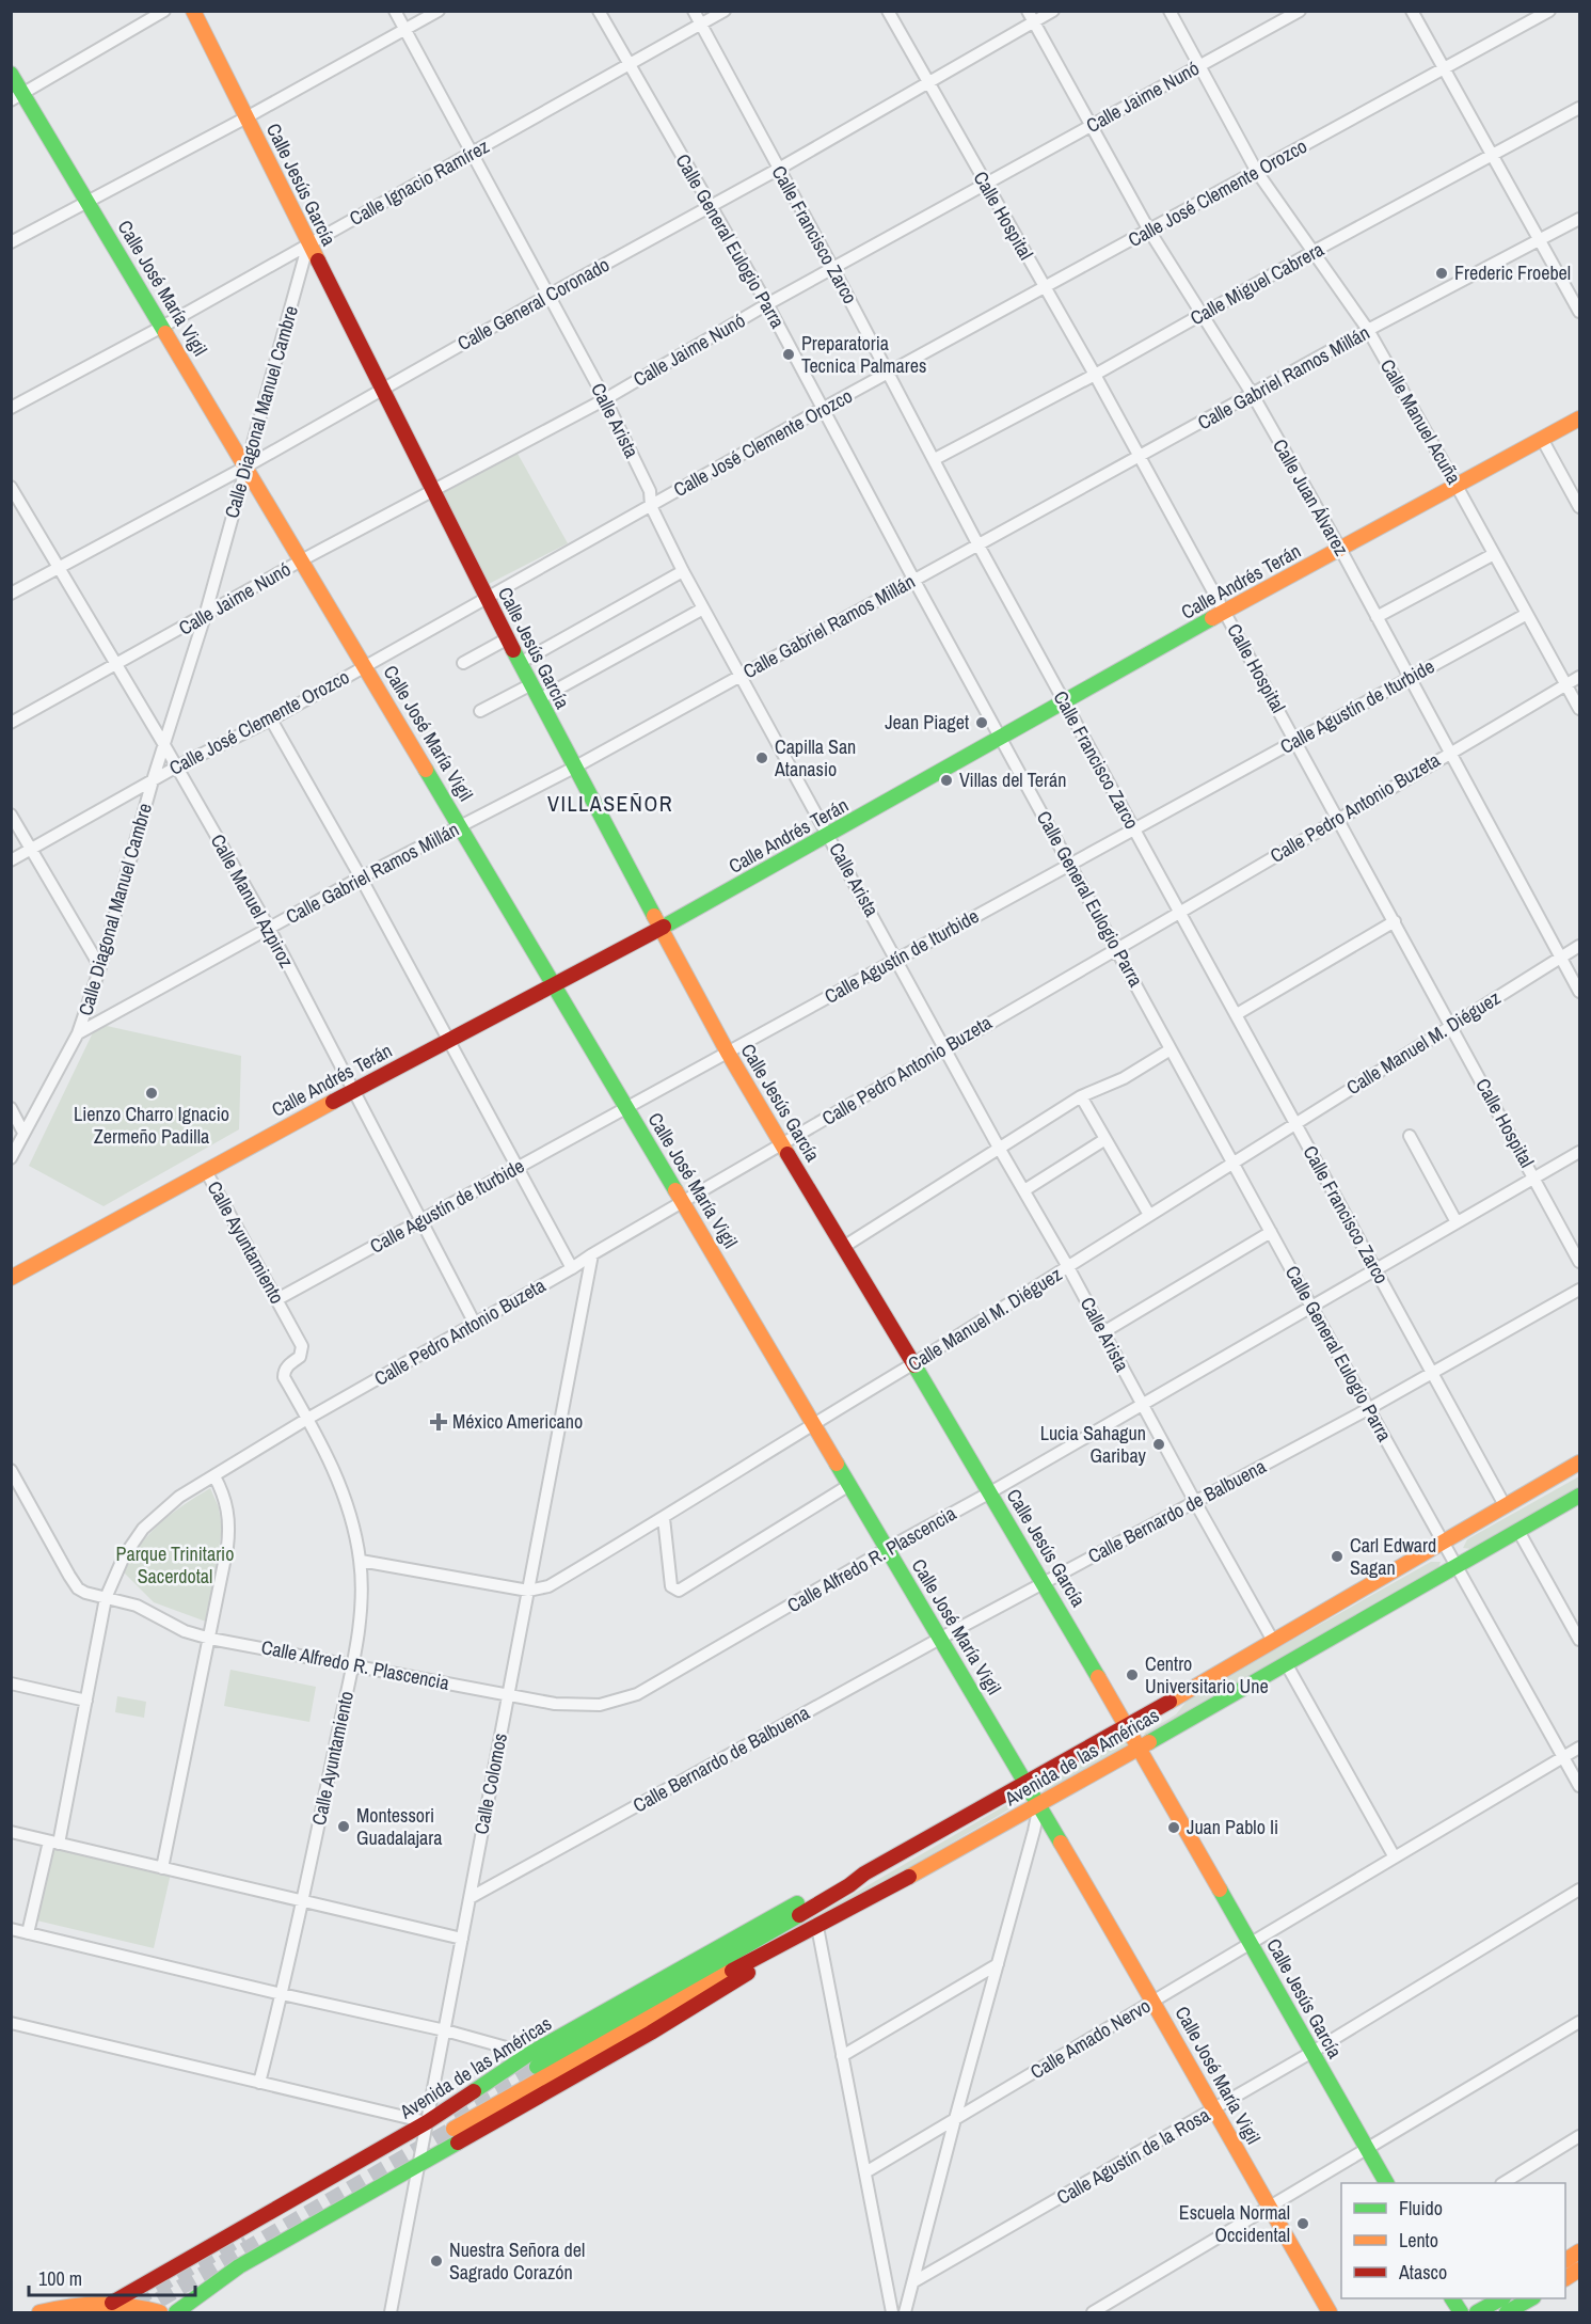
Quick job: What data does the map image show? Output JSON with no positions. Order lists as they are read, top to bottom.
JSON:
{
  "streets": {
    "street": [
      "Calle Jaime Nunó",
      "Calle Ignacio Ramírez",
      "Calle Jesús García",
      "Calle José Clemente Orozco",
      "Calle Hospital",
      "Calle Francisco Zarco",
      "Calle General Eulogio Parra",
      "Calle Miguel Cabrera",
      "Calle José María Vigil",
      "Calle General Coronado",
      "Calle Gabriel Ramos Millán",
      "Calle Diagonal Manuel Cambre",
      "Calle Arista",
      "Calle Manuel Acuña",
      "Calle Juan Álvarez",
      "Calle Andrés Terán",
      "Calle Agustín de Iturbide",
      "Calle Pedro Antonio Buzeta",
      "Calle Manuel Azpiroz",
      "Calle Manuel M. Diéguez",
      "Calle Ayuntamiento",
      "Calle Bernardo de Balbuena",
      "Calle Alfredo R. Plascencia",
      "Avenida de las Américas",
      "Calle Colomos",
      "Calle Amado Nervo",
      "Calle Agustín de la Rosa"
    ]
  },
  "crossings": [
    ["Calle Jaime Nunó", "Calle Jesús García"],
    ["Calle Jaime Nunó", "Calle Hospital"],
    ["Calle Jaime Nunó", "Calle Francisco Zarco"],
    ["Calle Jaime Nunó", "Calle General Eulogio Parra"],
    ["Calle Jaime Nunó", "Calle José María Vigil"],
    ["Calle Jaime Nunó", "Calle Diagonal Manuel Cambre"],
    ["Calle Jaime Nunó", "Calle Arista"],
    ["Calle Jaime Nunó", "Calle Manuel Acuña"],
    ["Calle Jaime Nunó", "Calle Juan Álvarez"],
    ["Calle Jaime Nunó", "Calle Manuel Azpiroz"],
    ["Calle Ignacio Ramírez", "Calle Jesús García"],
    ["Calle Ignacio Ramírez", "Calle Francisco Zarco"],
    ["Calle Ignacio Ramírez", "Calle General Eulogio Parra"],
    ["Calle Ignacio Ramírez", "Calle José María Vigil"],
    ["Calle Ignacio Ramírez", "Calle Diagonal Manuel Cambre"],
    ["Calle Ignacio Ramírez", "Calle Arista"],
    ["Calle Jesús García", "Calle José Clemente Orozco"],
    ["Calle Jesús García", "Calle General Coronado"],
    ["Calle Jesús García", "Calle Gabriel Ramos Millán"],
    ["Calle Jesús García", "Calle Diagonal Manuel Cambre"],
    ["Calle Jesús García", "Calle Andrés Terán"],
    ["Calle Jesús García", "Calle Agustín de Iturbide"],
    ["Calle Jesús García", "Calle Pedro Antonio Buzeta"],
    ["Calle Jesús García", "Calle Manuel M. Diéguez"],
    ["Calle Jesús García", "Calle Bernardo de Balbuena"],
    ["Calle Jesús García", "Calle Alfredo R. Plascencia"],
    ["Calle Jesús García", "Avenida de las Américas"],
    ["Calle Jesús García", "Calle Amado Nervo"],
    ["Calle Jesús García", "Calle Agustín de la Rosa"],
    ["Calle José Clemente Orozco", "Calle Hospital"],
    ["Calle José Clemente Orozco", "Calle Francisco Zarco"],
    ["Calle José Clemente Orozco", "Calle General Eulogio Parra"],
    ["Calle José Clemente Orozco", "Calle José María Vigil"],
    ["Calle José Clemente Orozco", "Calle Diagonal Manuel Cambre"],
    ["Calle José Clemente Orozco", "Calle Arista"],
    ["Calle José Clemente Orozco", "Calle Manuel Acuña"],
    ["Calle José Clemente Orozco", "Calle Juan Álvarez"],
    ["Calle José Clemente Orozco", "Calle Manuel Azpiroz"],
    ["Calle Hospital", "Calle Miguel Cabrera"],
    ["Calle Hospital", "Calle General Coronado"],
    ["Calle Hospital", "Calle Gabriel Ramos Millán"],
    ["Calle Hospital", "Calle Andrés Terán"],
    ["Calle Hospital", "Calle Agustín de Iturbide"],
    ["Calle Hospital", "Calle Pedro Antonio Buzeta"],
    ["Calle Hospital", "Calle Manuel M. Diéguez"],
    ["Calle Hospital", "Calle Alfredo R. Plascencia"],
    ["Calle Francisco Zarco", "Calle Miguel Cabrera"],
    ["Calle Francisco Zarco", "Calle General Coronado"],
    ["Calle Francisco Zarco", "Calle Gabriel Ramos Millán"],
    ["Calle Francisco Zarco", "Calle Andrés Terán"],
    ["Calle Francisco Zarco", "Calle Agustín de Iturbide"],
    ["Calle Francisco Zarco", "Calle Pedro Antonio Buzeta"],
    ["Calle Francisco Zarco", "Calle Manuel M. Diéguez"],
    ["Calle Francisco Zarco", "Calle Bernardo de Balbuena"],
    ["Calle Francisco Zarco", "Calle Alfredo R. Plascencia"],
    ["Calle Francisco Zarco", "Avenida de las Américas"],
    ["Calle General Eulogio Parra", "Calle General Coronado"],
    ["Calle General Eulogio Parra", "Calle Gabriel Ramos Millán"],
    ["Calle General Eulogio Parra", "Calle Andrés Terán"],
    ["Calle General Eulogio Parra", "Calle Agustín de Iturbide"],
    ["Calle General Eulogio Parra", "Calle Pedro Antonio Buzeta"],
    ["Calle General Eulogio Parra", "Calle Manuel M. Diéguez"],
    ["Calle General Eulogio Parra", "Calle Bernardo de Balbuena"],
    ["Calle General Eulogio Parra", "Calle Alfredo R. Plascencia"],
    ["Calle General Eulogio Parra", "Avenida de las Américas"],
    ["Calle General Eulogio Parra", "Calle Amado Nervo"],
    ["Calle Miguel Cabrera", "Calle Manuel Acuña"],
    ["Calle Miguel Cabrera", "Calle Juan Álvarez"],
    ["Calle José María Vigil", "Calle General Coronado"],
    ["Calle José María Vigil", "Calle Gabriel Ramos Millán"],
    ["Calle José María Vigil", "Calle Diagonal Manuel Cambre"],
    ["Calle José María Vigil", "Calle Andrés Terán"],
    ["Calle José María Vigil", "Calle Agustín de Iturbide"],
    ["Calle José María Vigil", "Calle Pedro Antonio Buzeta"],
    ["Calle José María Vigil", "Calle Manuel M. Diéguez"],
    ["Calle José María Vigil", "Calle Bernardo de Balbuena"],
    ["Calle José María Vigil", "Calle Alfredo R. Plascencia"],
    ["Calle José María Vigil", "Avenida de las Américas"],
    ["Calle José María Vigil", "Calle Amado Nervo"],
    ["Calle José María Vigil", "Calle Agustín de la Rosa"],
    ["Calle General Coronado", "Calle Diagonal Manuel Cambre"],
    ["Calle General Coronado", "Calle Arista"],
    ["Calle General Coronado", "Calle Juan Álvarez"],
    ["Calle General Coronado", "Calle Manuel Azpiroz"],
    ["Calle Gabriel Ramos Millán", "Calle Diagonal Manuel Cambre"],
    ["Calle Gabriel Ramos Millán", "Calle Arista"],
    ["Calle Gabriel Ramos Millán", "Calle Manuel Acuña"],
    ["Calle Gabriel Ramos Millán", "Calle Juan Álvarez"],
    ["Calle Gabriel Ramos Millán", "Calle Manuel Azpiroz"],
    ["Calle Diagonal Manuel Cambre", "Calle Manuel Azpiroz"],
    ["Calle Arista", "Calle Andrés Terán"],
    ["Calle Arista", "Calle Agustín de Iturbide"],
    ["Calle Arista", "Calle Pedro Antonio Buzeta"],
    ["Calle Arista", "Calle Manuel M. Diéguez"],
    ["Calle Arista", "Calle Bernardo de Balbuena"],
    ["Calle Arista", "Calle Alfredo R. Plascencia"],
    ["Calle Arista", "Avenida de las Américas"],
    ["Calle Manuel Acuña", "Calle Andrés Terán"],
    ["Calle Manuel Acuña", "Calle Agustín de Iturbide"],
    ["Calle Manuel Acuña", "Calle Pedro Antonio Buzeta"],
    ["Calle Juan Álvarez", "Calle Andrés Terán"],
    ["Calle Juan Álvarez", "Calle Agustín de Iturbide"],
    ["Calle Juan Álvarez", "Calle Pedro Antonio Buzeta"],
    ["Calle Juan Álvarez", "Calle Manuel M. Diéguez"],
    ["Calle Andrés Terán", "Calle Manuel Azpiroz"],
    ["Calle Andrés Terán", "Calle Ayuntamiento"],
    ["Calle Agustín de Iturbide", "Calle Manuel Azpiroz"],
    ["Calle Agustín de Iturbide", "Calle Ayuntamiento"],
    ["Calle Pedro Antonio Buzeta", "Calle Manuel Azpiroz"],
    ["Calle Pedro Antonio Buzeta", "Calle Ayuntamiento"],
    ["Calle Pedro Antonio Buzeta", "Calle Alfredo R. Plascencia"],
    ["Calle Pedro Antonio Buzeta", "Calle Colomos"],
    ["Calle Manuel M. Diéguez", "Calle Ayuntamiento"],
    ["Calle Manuel M. Diéguez", "Calle Colomos"],
    ["Calle Ayuntamiento", "Calle Alfredo R. Plascencia"],
    ["Calle Bernardo de Balbuena", "Calle Colomos"],
    ["Calle Alfredo R. Plascencia", "Calle Colomos"],
    ["Avenida de las Américas", "Calle Colomos"]
  ],
  "districts": ["VILLASEÑOR"],
  "parks": ["Parque Trinitario Sacerdotal"],
  "places": {
    "other": [
      "Frederic Froebel",
      "Preparatoria Tecnica Palmares",
      "Jean Piaget",
      "Capilla San Atanasio",
      "Villas del Terán",
      "Lienzo Charro Ignacio Zermeño Padilla",
      "Lucia Sahagun Garibay",
      "Carl Edward Sagan",
      "Centro Universitario Une",
      "Montessori Guadalajara",
      "Juan Pablo Ii",
      "Escuela Normal Occidental",
      "Nuestra Señora del Sagrado Corazón"
    ],
    "health": ["México Americano"]
  },
  "legend": ["Fluido", "Lento", "Atasco"],
  "scale_bar": "100 m"
}
